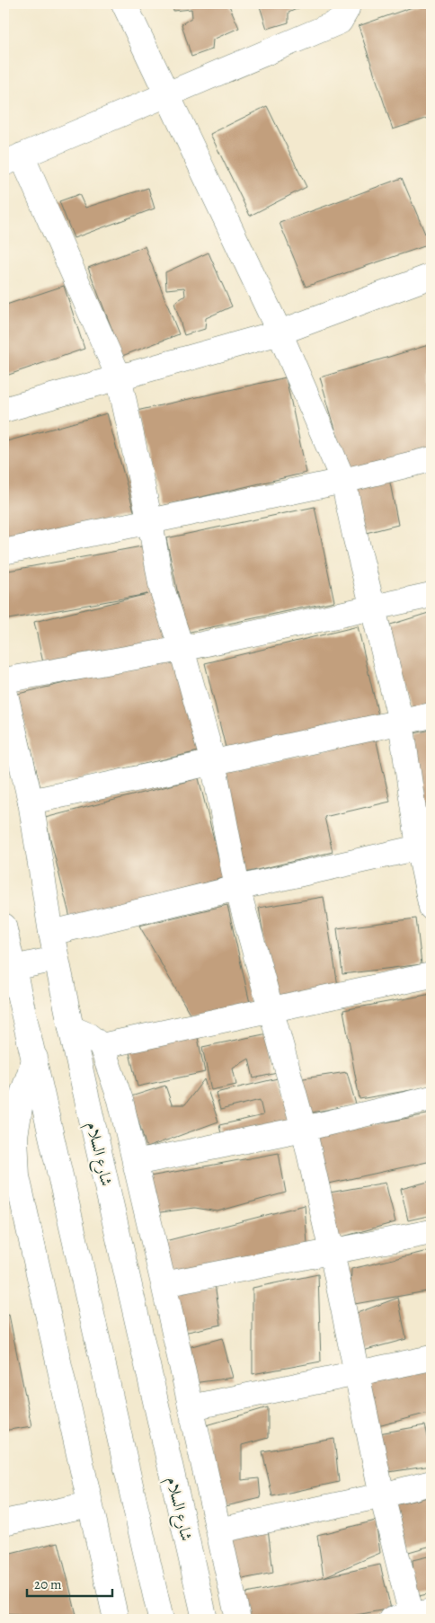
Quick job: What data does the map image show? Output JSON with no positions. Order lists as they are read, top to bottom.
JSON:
{
  "streets": {
    "street": ["شارع السلام"]
  },
  "scale_bar": "20 m"
}
